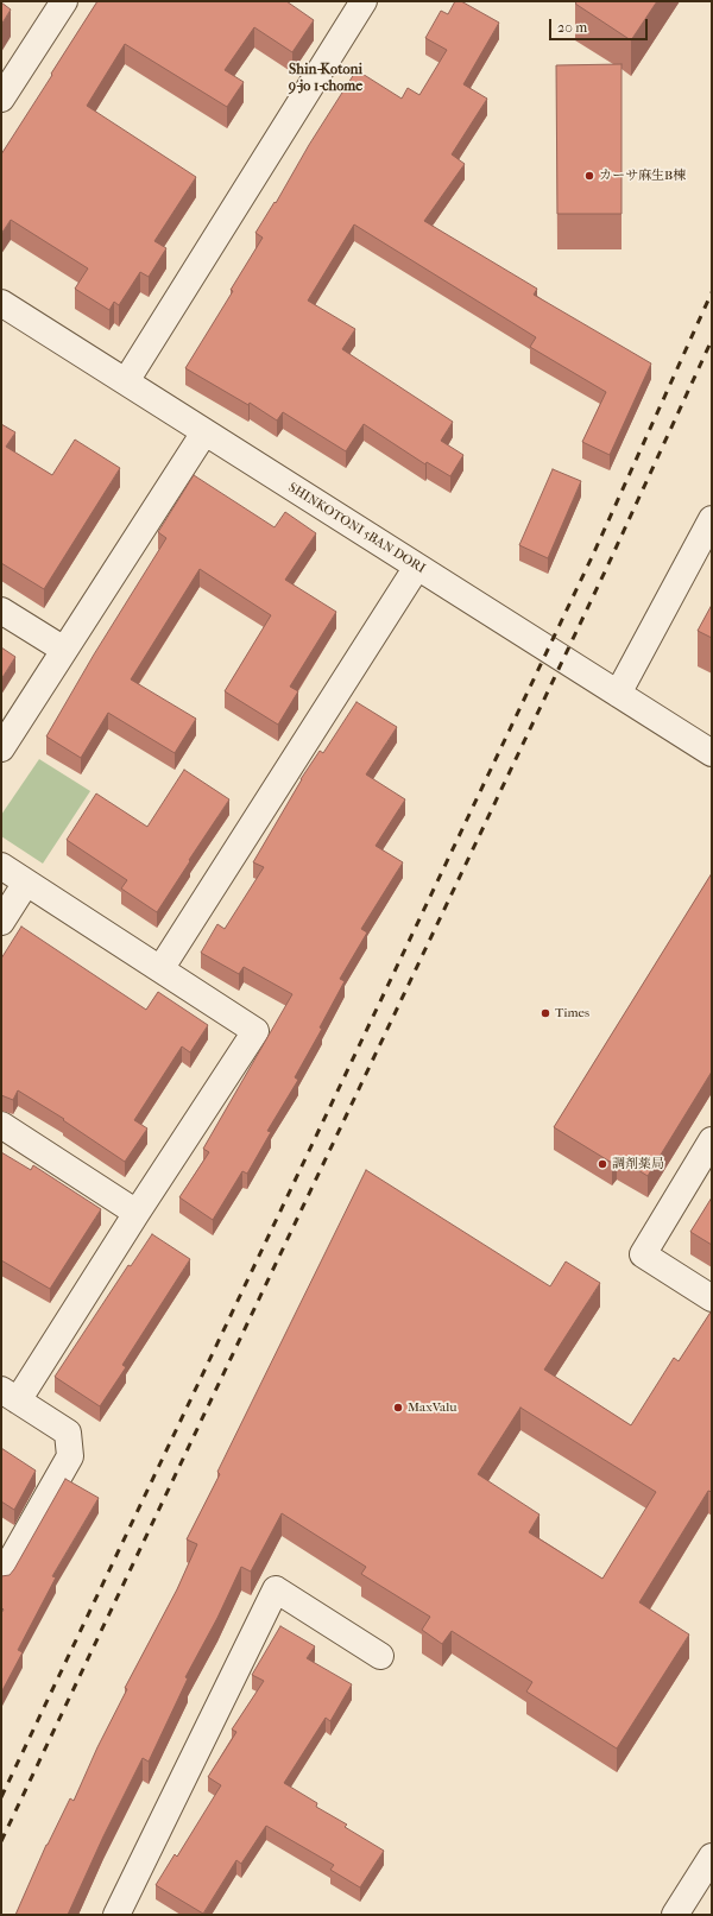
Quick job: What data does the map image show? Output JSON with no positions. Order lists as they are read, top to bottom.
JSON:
{
  "streets": {
    "street": ["SHINKOTONI 5BAN DORI"]
  },
  "districts": ["Shin-Kotoni 9-jo 1-chome"],
  "places": [
    "カーサ麻生B棟",
    "Times",
    "調剤薬局",
    "MaxValu"
  ],
  "scale_bar": "20 m"
}
